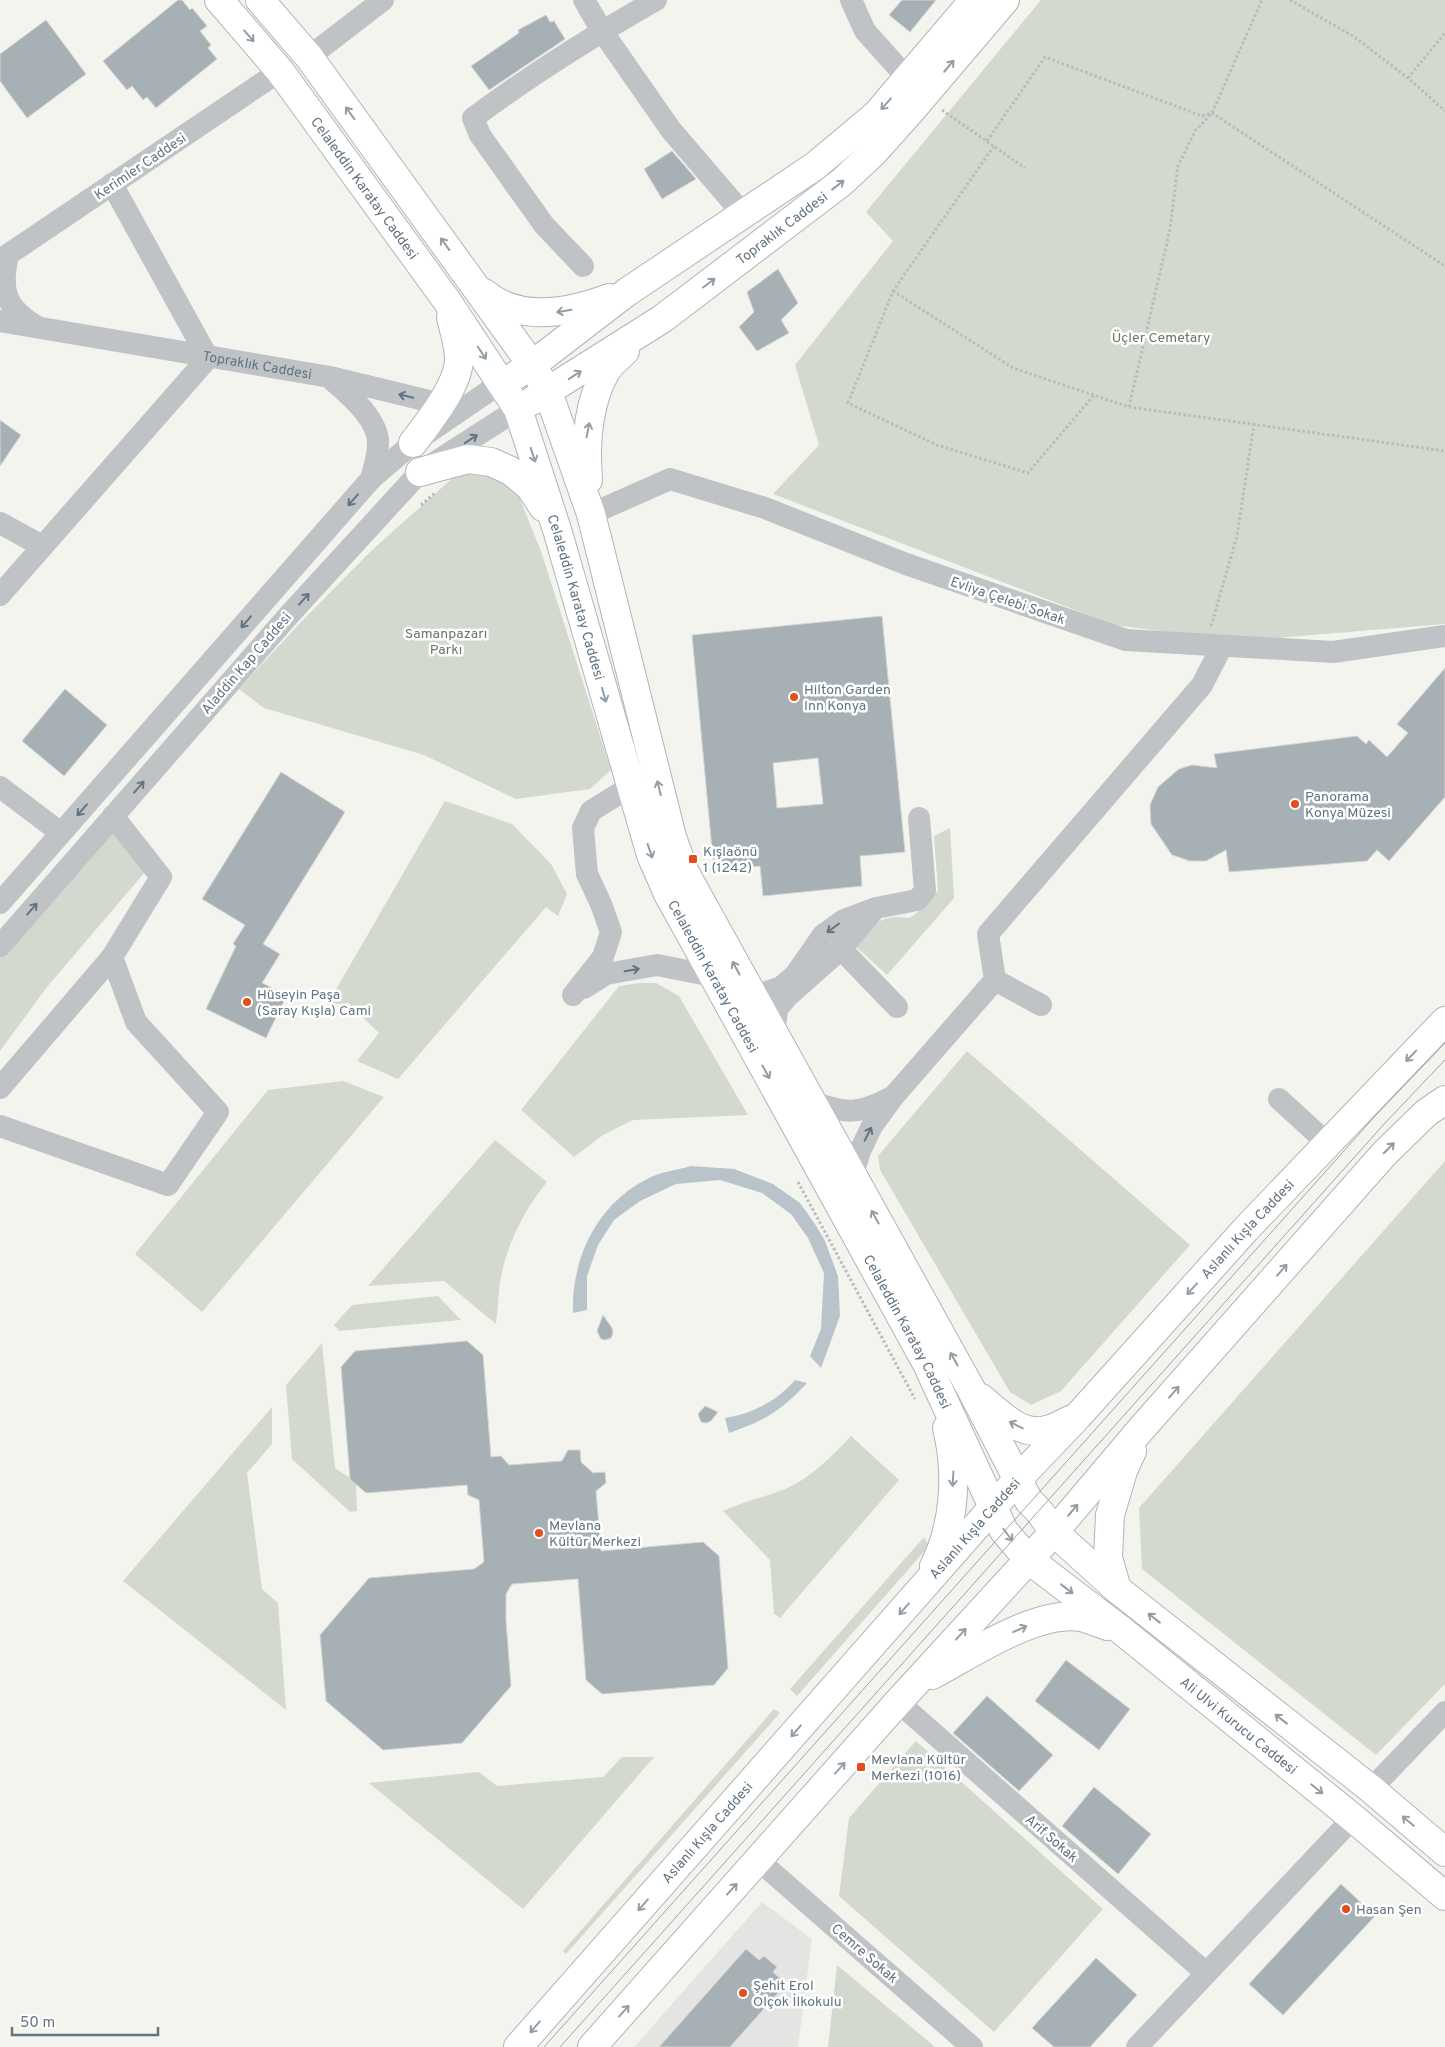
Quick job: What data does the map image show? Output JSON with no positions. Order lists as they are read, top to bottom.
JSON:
{
  "streets": {
    "main road": [
      "Celaleddin Karatay Caddesi",
      "Topraklık Caddesi",
      "Aslanlı Kışla Caddesi",
      "Ali Ulvi Kurucu Caddesi"
    ],
    "street": [
      "Kerimler Caddesi",
      "Evliya Çelebi Sokak",
      "Aladdin Kap Caddesi",
      "Arif Sokak",
      "Cemre Sokak"
    ]
  },
  "crossings": [
    ["Kerimler Caddesi", "Celaleddin Karatay Caddesi"],
    ["Celaleddin Karatay Caddesi", "Topraklık Caddesi"],
    ["Celaleddin Karatay Caddesi", "Evliya Çelebi Sokak"],
    ["Celaleddin Karatay Caddesi", "Aladdin Kap Caddesi"],
    ["Celaleddin Karatay Caddesi", "Aslanlı Kışla Caddesi"],
    ["Celaleddin Karatay Caddesi", "Ali Ulvi Kurucu Caddesi"],
    ["Topraklık Caddesi", "Aladdin Kap Caddesi"]
  ],
  "parks": ["Üçler Cemetary", "Samanpazarı Parkı"],
  "places": {
    "other": [
      "Hilton Garden Inn Konya",
      "Panorama Konya Müzesi",
      "Hüseyin Paşa (Saray Kışla) Cami",
      "Mevlana Kültür Merkezi",
      "Hasan Şen",
      "Şehit Erol Olçok İlkokulu"
    ],
    "transit": ["Kışlaönü 1 (1242)", "Mevlana Kültür Merkezi (1016)"]
  },
  "scale_bar": "50 m"
}
